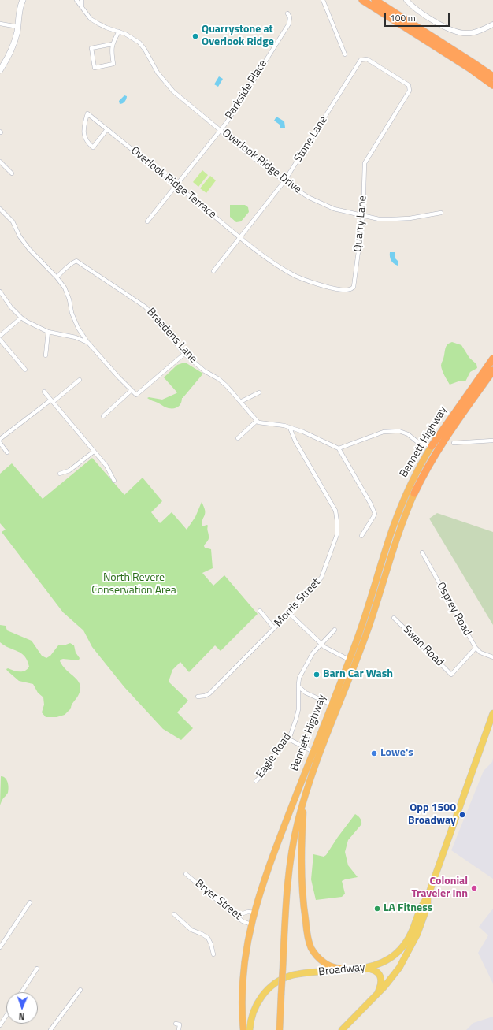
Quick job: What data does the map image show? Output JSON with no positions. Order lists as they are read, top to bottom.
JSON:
{
  "streets": {
    "highway": ["Bennett Highway"],
    "main road": ["Broadway"],
    "street": [
      "Parkside Place",
      "Stone Lane",
      "Overlook Ridge Drive",
      "Overlook Ridge Terrace",
      "Quarry Lane",
      "Breedens Lane",
      "Morris Street",
      "Osprey Road",
      "Swan Road",
      "Eagle Road",
      "Bryer Street"
    ]
  },
  "crossings": [
    ["Parkside Place", "Overlook Ridge Drive"],
    ["Parkside Place", "Overlook Ridge Terrace"],
    ["Stone Lane", "Overlook Ridge Drive"],
    ["Stone Lane", "Overlook Ridge Terrace"],
    ["Stone Lane", "Quarry Lane"],
    ["Overlook Ridge Drive", "Quarry Lane"],
    ["Overlook Ridge Terrace", "Quarry Lane"],
    ["Bennett Highway", "Bryer Street"],
    ["Osprey Road", "Swan Road"]
  ],
  "parks": ["North Revere Conservation Area"],
  "places": [
    "Quarrystone at Overlook Ridge",
    "Barn Car Wash",
    "Lowe's",
    "Opp 1500 Broadway",
    "Colonial Traveler Inn",
    "LA Fitness"
  ],
  "scale_bar": "100 m",
  "north": "bottom"
}
